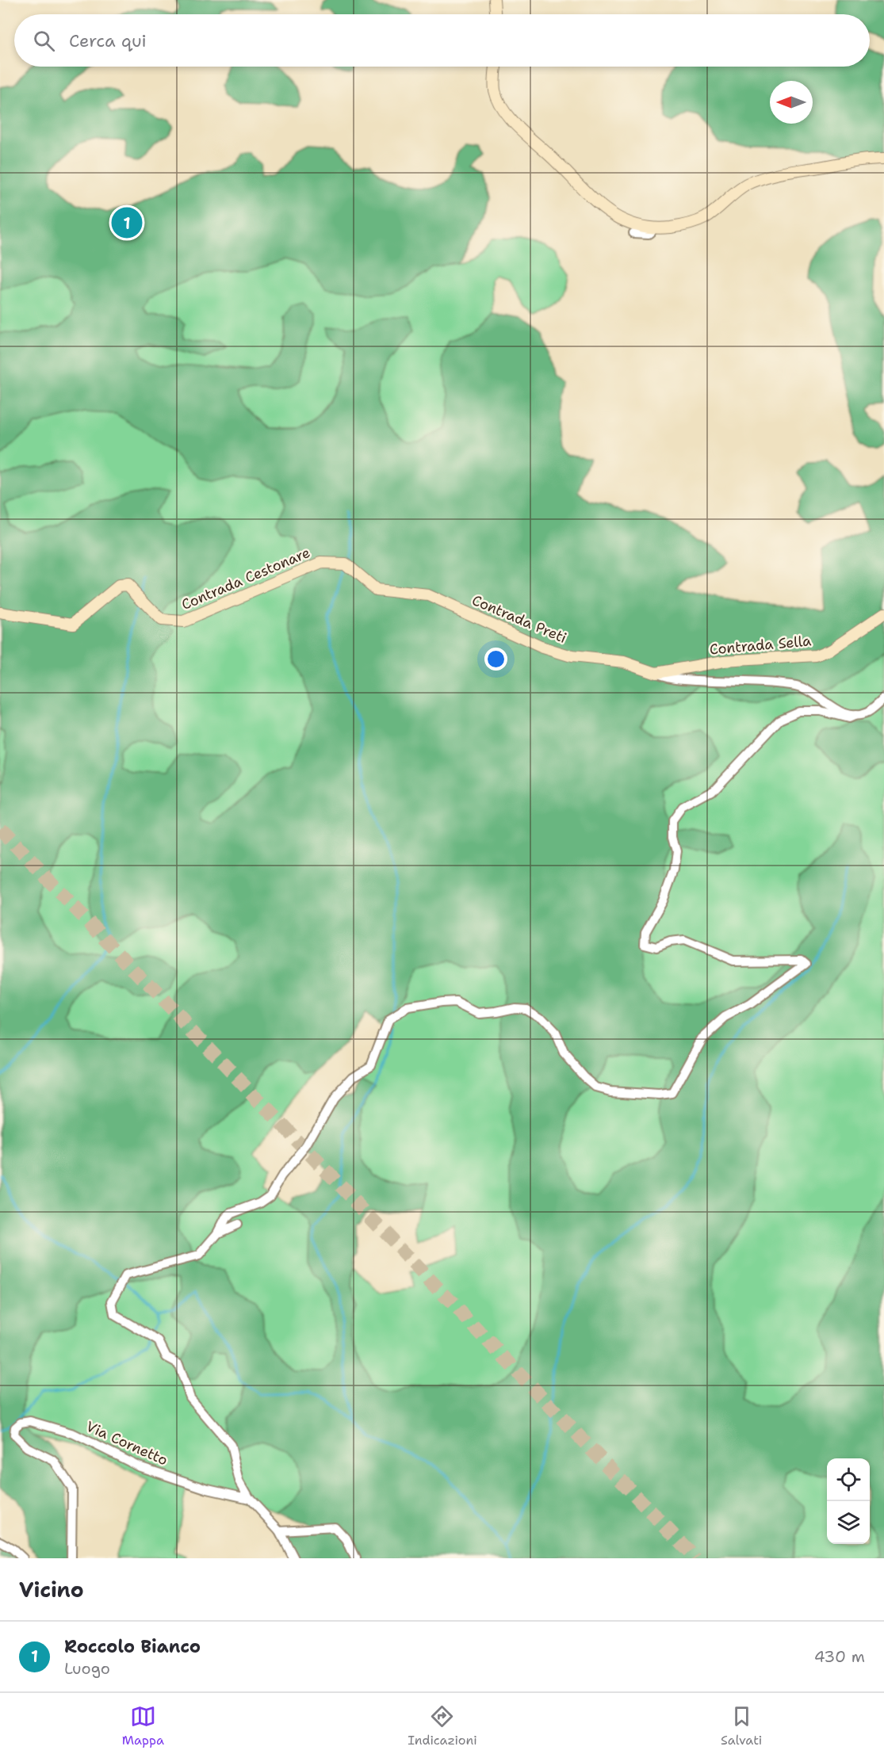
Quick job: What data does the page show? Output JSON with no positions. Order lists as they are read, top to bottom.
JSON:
{
  "streets": {
    "street": [
      "Contrada Cestonare",
      "Contrada Preti",
      "Contrada Sella",
      "Via Cornetto"
    ]
  },
  "crossings": [
    ["Contrada Cestonare", "Contrada Preti"],
    ["Contrada Preti", "Contrada Sella"]
  ],
  "north": "left",
  "page": {
    "search": "Cerca qui",
    "pins": "1",
    "heading": "Vicino",
    "list": [
      {
        "mark": "1",
        "name": "Roccolo Bianco",
        "note": "Luogo",
        "value": "430 m"
      }
    ],
    "nav": ["Mappa", "Indicazioni", "Salvati"]
  }
}
